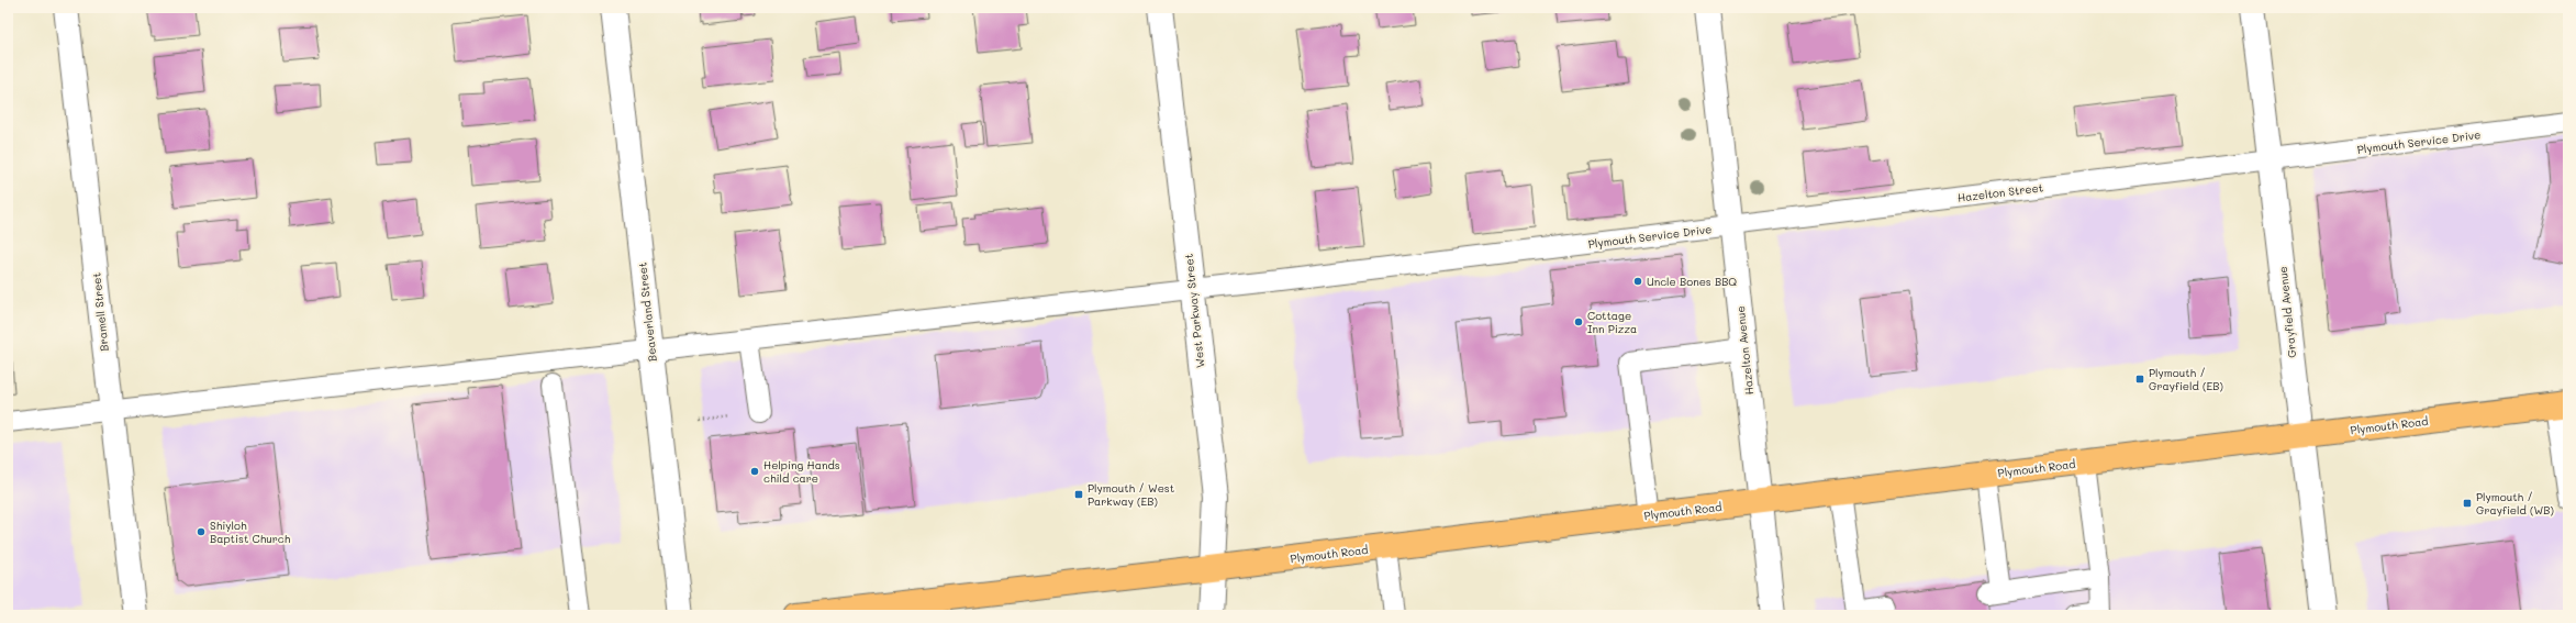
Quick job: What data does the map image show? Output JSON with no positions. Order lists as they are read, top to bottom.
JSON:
{
  "streets": {
    "main road": ["Plymouth Road"],
    "street": [
      "West Parkway Street",
      "Bramell Street",
      "Beaverland Street",
      "Grayfield Avenue",
      "Hazelton Avenue"
    ],
    "lane": ["Plymouth Service Drive", "Hazelton Street"]
  },
  "crossings": [
    ["Plymouth Service Drive", "Hazelton Street"],
    ["Plymouth Service Drive", "West Parkway Street"],
    ["Plymouth Service Drive", "Bramell Street"],
    ["Plymouth Service Drive", "Beaverland Street"],
    ["Plymouth Service Drive", "Grayfield Avenue"],
    ["Plymouth Service Drive", "Hazelton Avenue"],
    ["Hazelton Street", "Grayfield Avenue"],
    ["Hazelton Street", "Hazelton Avenue"],
    ["West Parkway Street", "Plymouth Road"],
    ["Grayfield Avenue", "Plymouth Road"],
    ["Hazelton Avenue", "Plymouth Road"]
  ],
  "places": {
    "other": [
      "Uncle Bones BBQ",
      "Cottage Inn Pizza",
      "Helping Hands child care",
      "Shiyloh Baptist Church"
    ],
    "transit": ["Plymouth / Grayfield (EB)", "Plymouth / West Parkway (EB)", "Plymouth / Grayfield (WB)"]
  }
}
